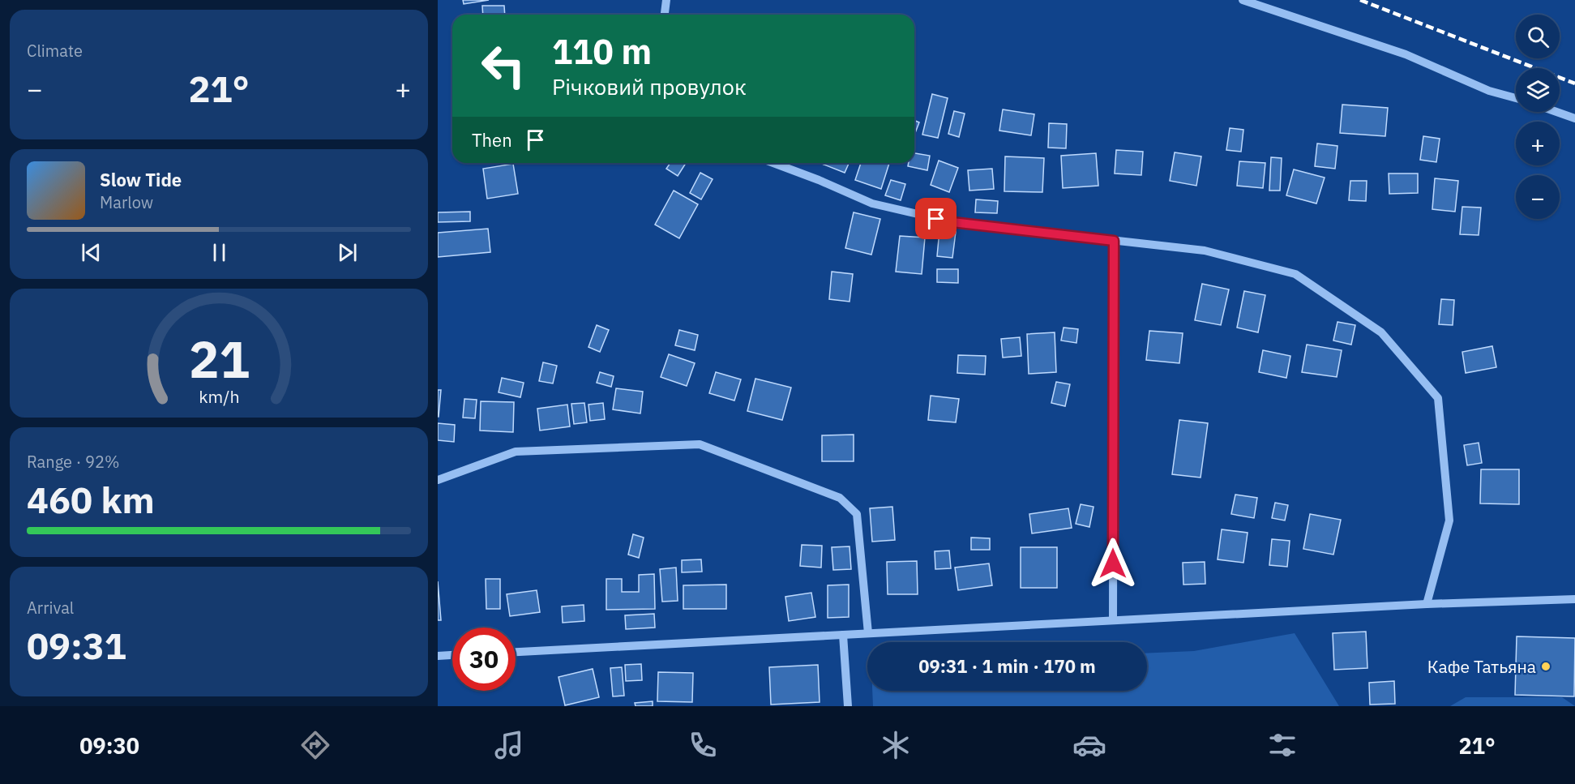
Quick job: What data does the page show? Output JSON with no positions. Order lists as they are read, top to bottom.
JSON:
{
  "places": ["Кафе Татьяна"],
  "page": {
    "tile": [
      "Climate",
      ["Range · 92%", "460 km"],
      ["Arrival", "09:31"]
    ],
    "map_buttons": ["+", "−"],
    "turn": ["110 m", "Річковий провулок"],
    "heat": ["−", "21°", "+"],
    "then": "Then",
    "song": ["Slow Tide", "Marlow"],
    "limit": "30",
    "trip": "09:31 · 1 min · 170 m",
    "tabs": ["09:30", "21°"],
    "gauge": ["21", "km/h"]
  }
}
